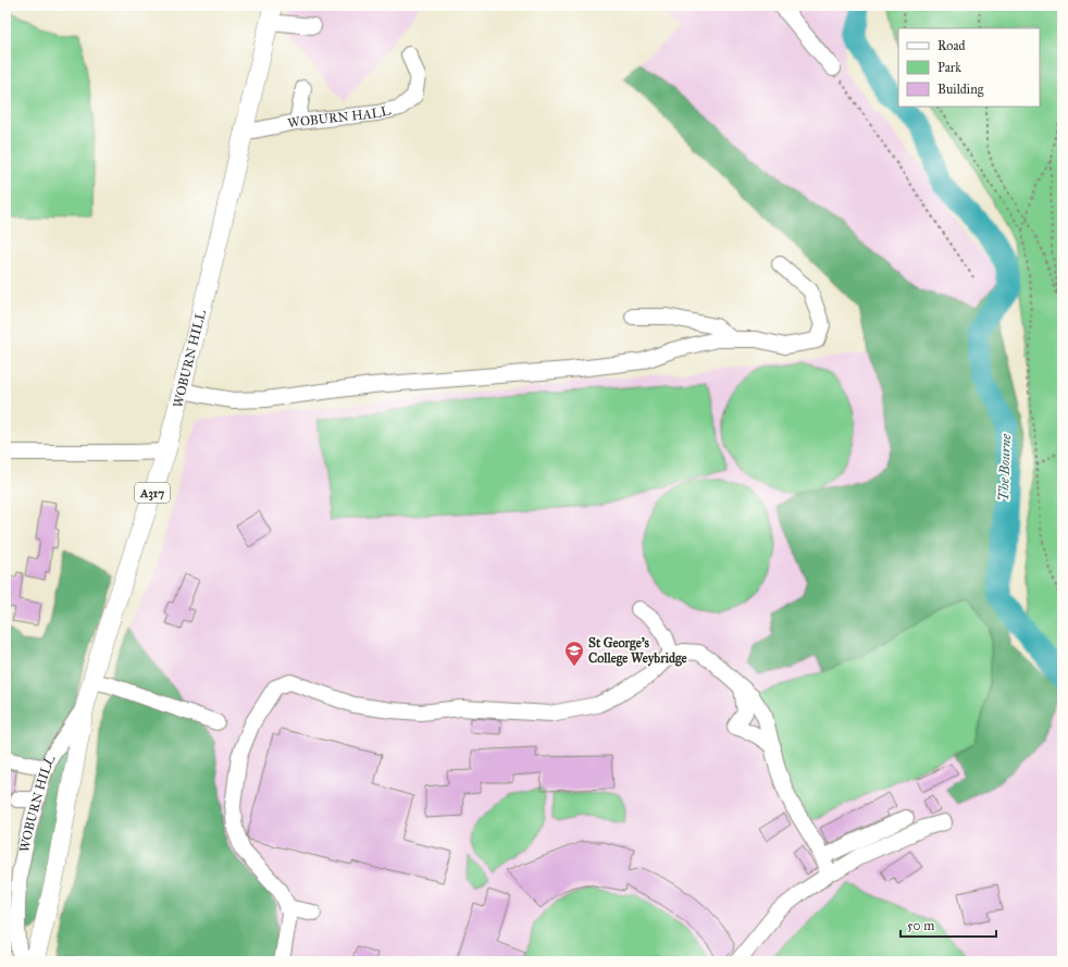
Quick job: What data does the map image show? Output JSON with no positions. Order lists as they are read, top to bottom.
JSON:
{
  "streets": {
    "main road": ["WOBURN HILL", "A317"],
    "street": ["WOBURN HALL"]
  },
  "crossings": [
    ["WOBURN HALL", "WOBURN HILL"]
  ],
  "water": ["The Bourne"],
  "places": {
    "school or university": ["St George's College Weybridge"]
  },
  "legend": ["Road", "Park", "Building"],
  "scale_bar": "50 m"
}
